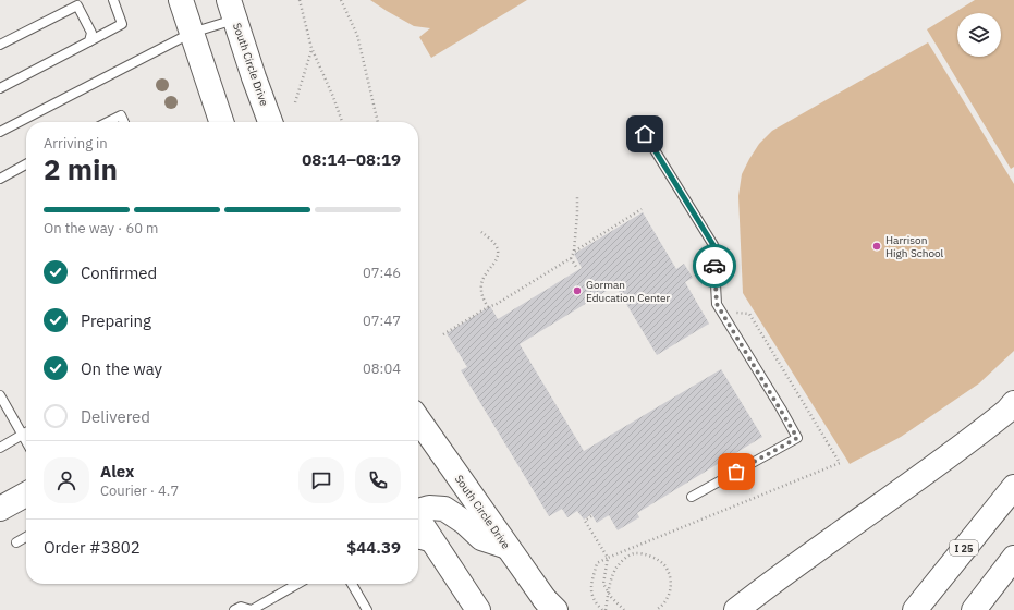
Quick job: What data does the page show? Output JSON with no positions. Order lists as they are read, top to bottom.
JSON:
{
  "streets": {
    "main road": ["South Circle Drive", "I 25"]
  },
  "places": ["Harrison High School", "Gorman Education Center"],
  "page": {
    "heading": ["2 min", "Arriving in", "08:14–08:19"],
    "panel": [
      "Alex",
      "Courier · 4.7",
      "Order #3802",
      "$44.39"
    ],
    "bar": "On the way · 60 m",
    "list": [
      ["Confirmed", "07:46"],
      ["Preparing", "07:47"],
      ["On the way", "08:04"],
      "Delivered"
    ]
  }
}
